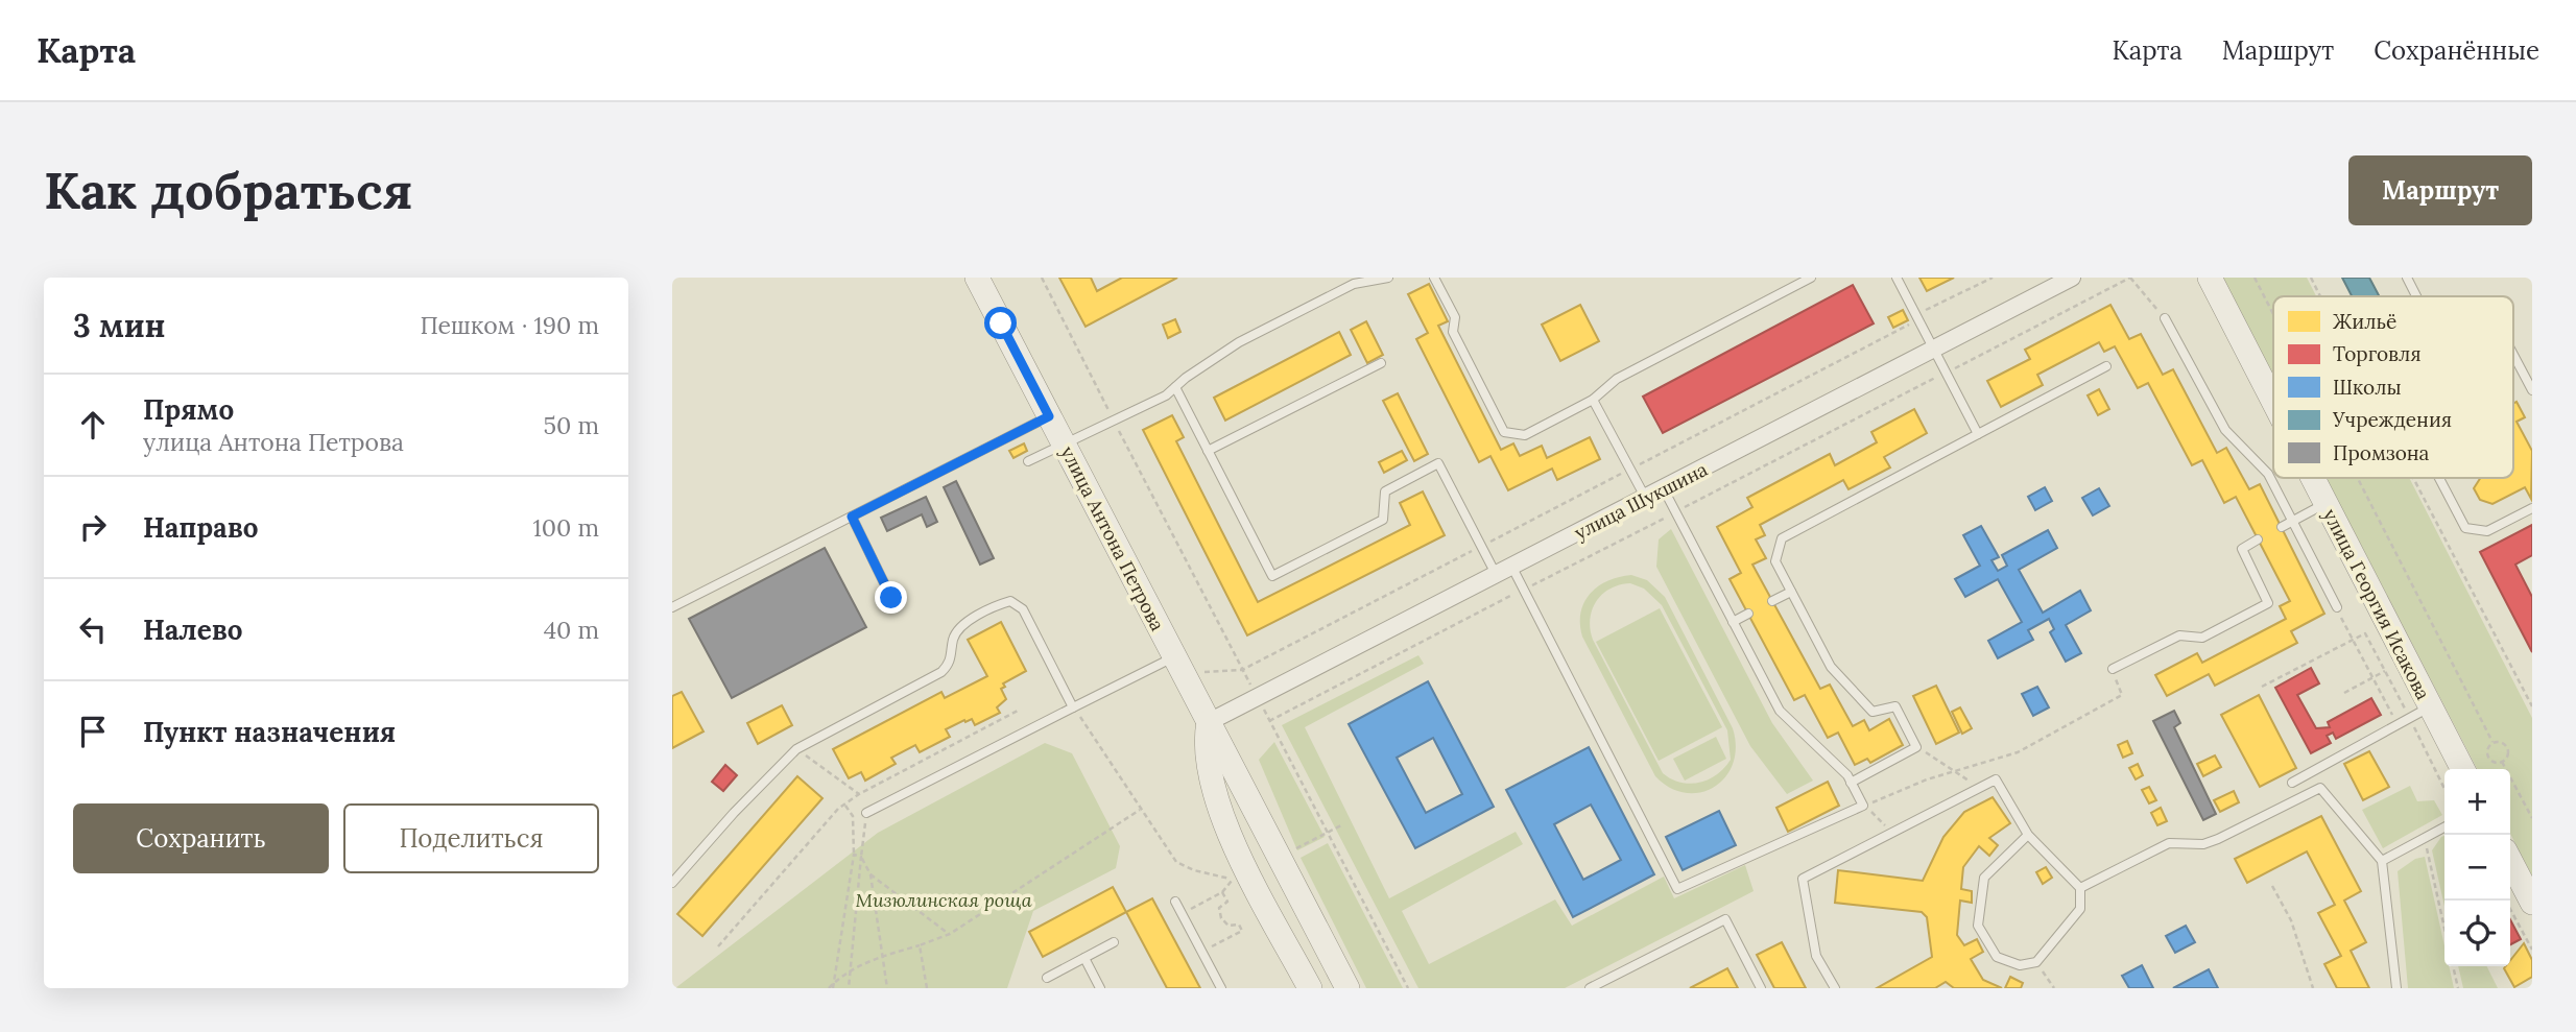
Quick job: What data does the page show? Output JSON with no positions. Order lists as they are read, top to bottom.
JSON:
{
  "streets": {
    "street": ["улица Шукшина", "улица Антона Петрова", "улица Георгия Исакова"]
  },
  "crossings": [
    ["улица Шукшина", "улица Антона Петрова"]
  ],
  "parks": ["Мизюлинская роща"],
  "legend": [
    "Жильё",
    "Торговля",
    "Школы",
    "Учреждения",
    "Промзона"
  ],
  "page": {
    "header": "Карта",
    "nav": ["Карта", "Маршрут", "Сохранённые"],
    "buttons": [
      "Маршрут",
      ["Сохранить", "Поделиться"]
    ],
    "title": "Как добраться",
    "heading": ["3 мин", "Пешком · 190 m"],
    "list": [
      ["Прямо", "улица Антона Петрова", "50 m"],
      ["Направо", "100 m"],
      ["Налево", "40 m"],
      "Пункт назначения"
    ],
    "map_buttons": ["+", "−"]
  }
}
